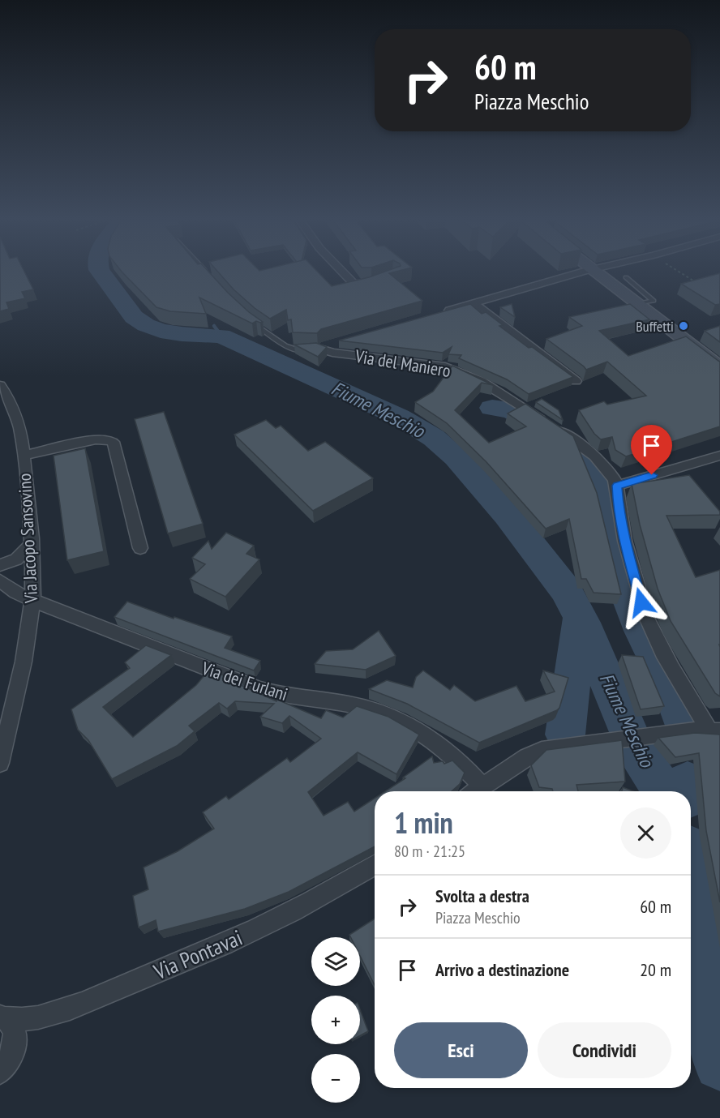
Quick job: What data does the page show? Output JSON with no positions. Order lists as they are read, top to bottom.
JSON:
{
  "streets": {
    "street": [
      "Via del Maniero",
      "Via Jacopo Sansovino",
      "Via dei Furlani",
      "Via Pontavai"
    ]
  },
  "crossings": [
    ["Via Jacopo Sansovino", "Via dei Furlani"]
  ],
  "water": ["Fiume Meschio"],
  "places": ["Buffetti"],
  "page": {
    "turn": ["60 m", "Piazza Meschio"],
    "heading": ["1 min", "80 m · 21:25"],
    "list": [
      {
        "name": "Svolta a destra",
        "note": "Piazza Meschio",
        "value": "60 m"
      },
      {
        "name": "Arrivo a destinazione",
        "value": "20 m"
      }
    ],
    "map_buttons": ["+", "−"],
    "buttons": ["Esci", "Condividi"]
  }
}
